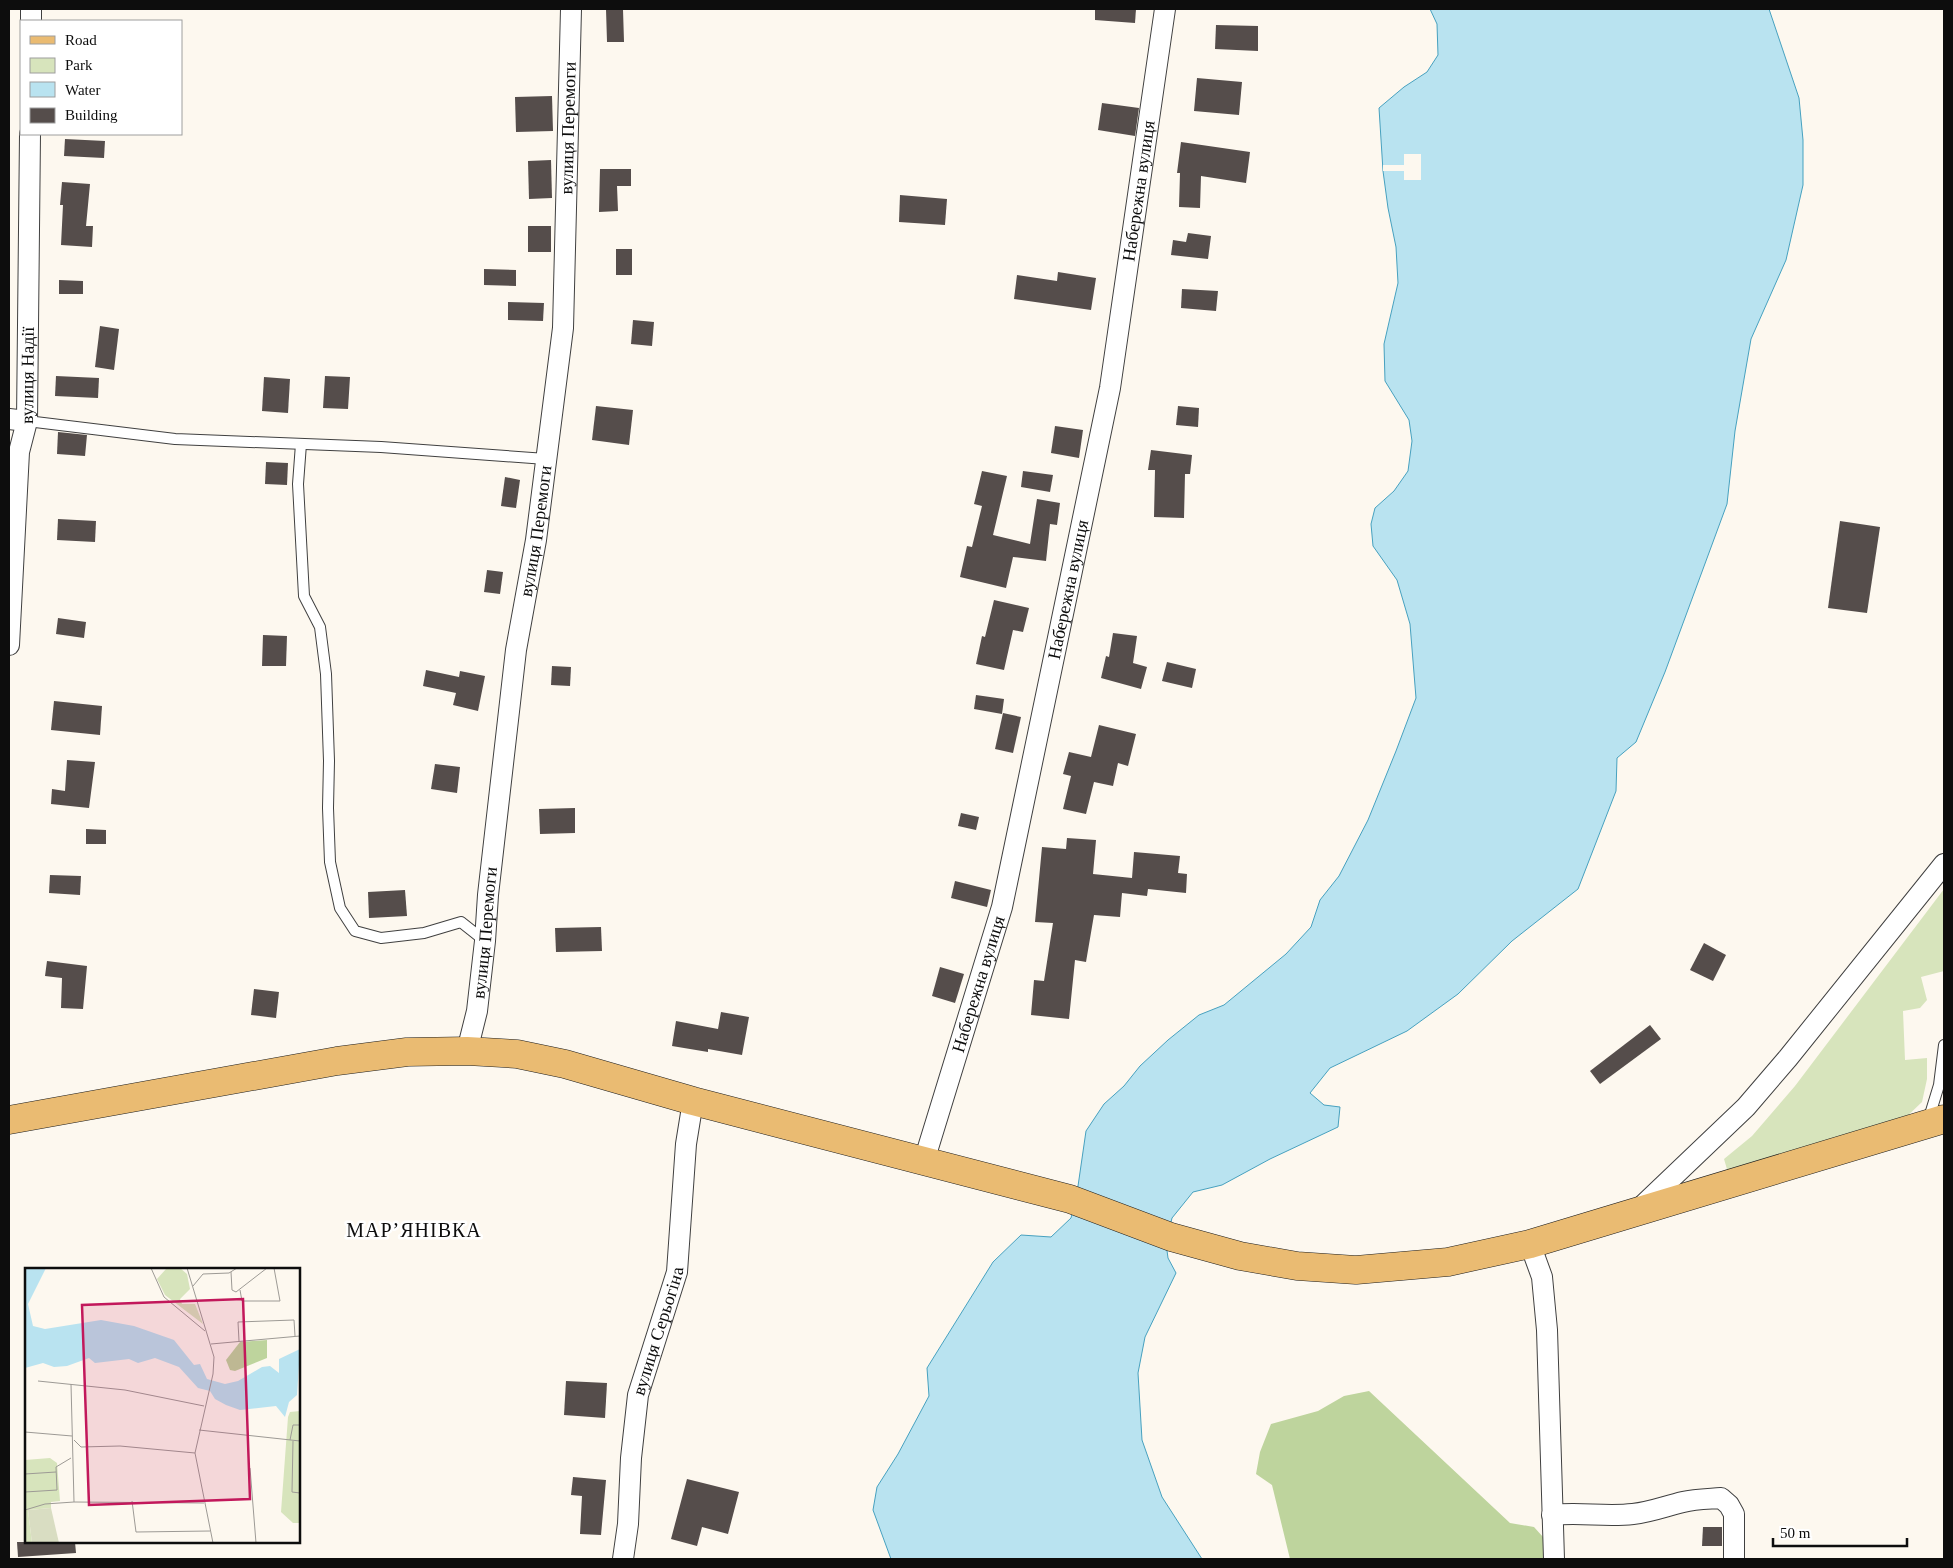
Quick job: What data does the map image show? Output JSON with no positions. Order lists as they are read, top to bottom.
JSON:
{
  "streets": {
    "street": [
      "вулиця Перемоги",
      "Набережна вулиця",
      "вулиця Надії",
      "вулиця Серьогіна"
    ]
  },
  "districts": ["МАР’ЯНІВКА"],
  "legend": [
    "Road",
    "Park",
    "Water",
    "Building"
  ],
  "scale_bar": "50 m"
}
